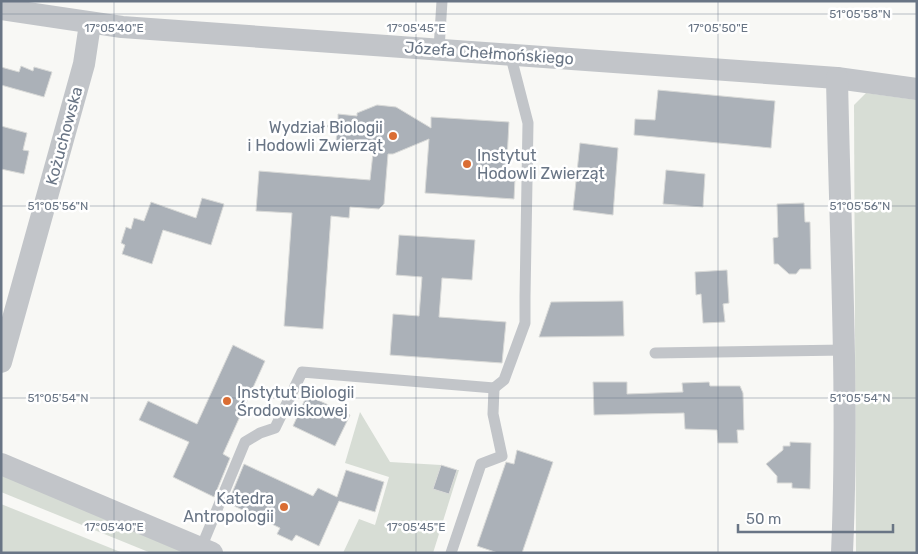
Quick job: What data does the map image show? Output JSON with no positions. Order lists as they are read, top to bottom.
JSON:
{
  "streets": {
    "street": ["Józefa Chełmońskiego", "Kożuchowska"]
  },
  "crossings": [
    ["Józefa Chełmońskiego", "Kożuchowska"]
  ],
  "places": [
    "Wydział Biologii i Hodowli Zwierząt",
    "Instytut Hodowli Zwierząt",
    "Instytut Biologii Środowiskowej",
    "Katedra Antropologii"
  ],
  "scale_bar": "50 m",
  "coordinates": [
    "51°05'58\"N",
    "17°05'40\"E",
    "17°05'45\"E",
    "17°05'50\"E",
    "51°05'56\"N",
    "51°05'54\"N"
  ]
}
